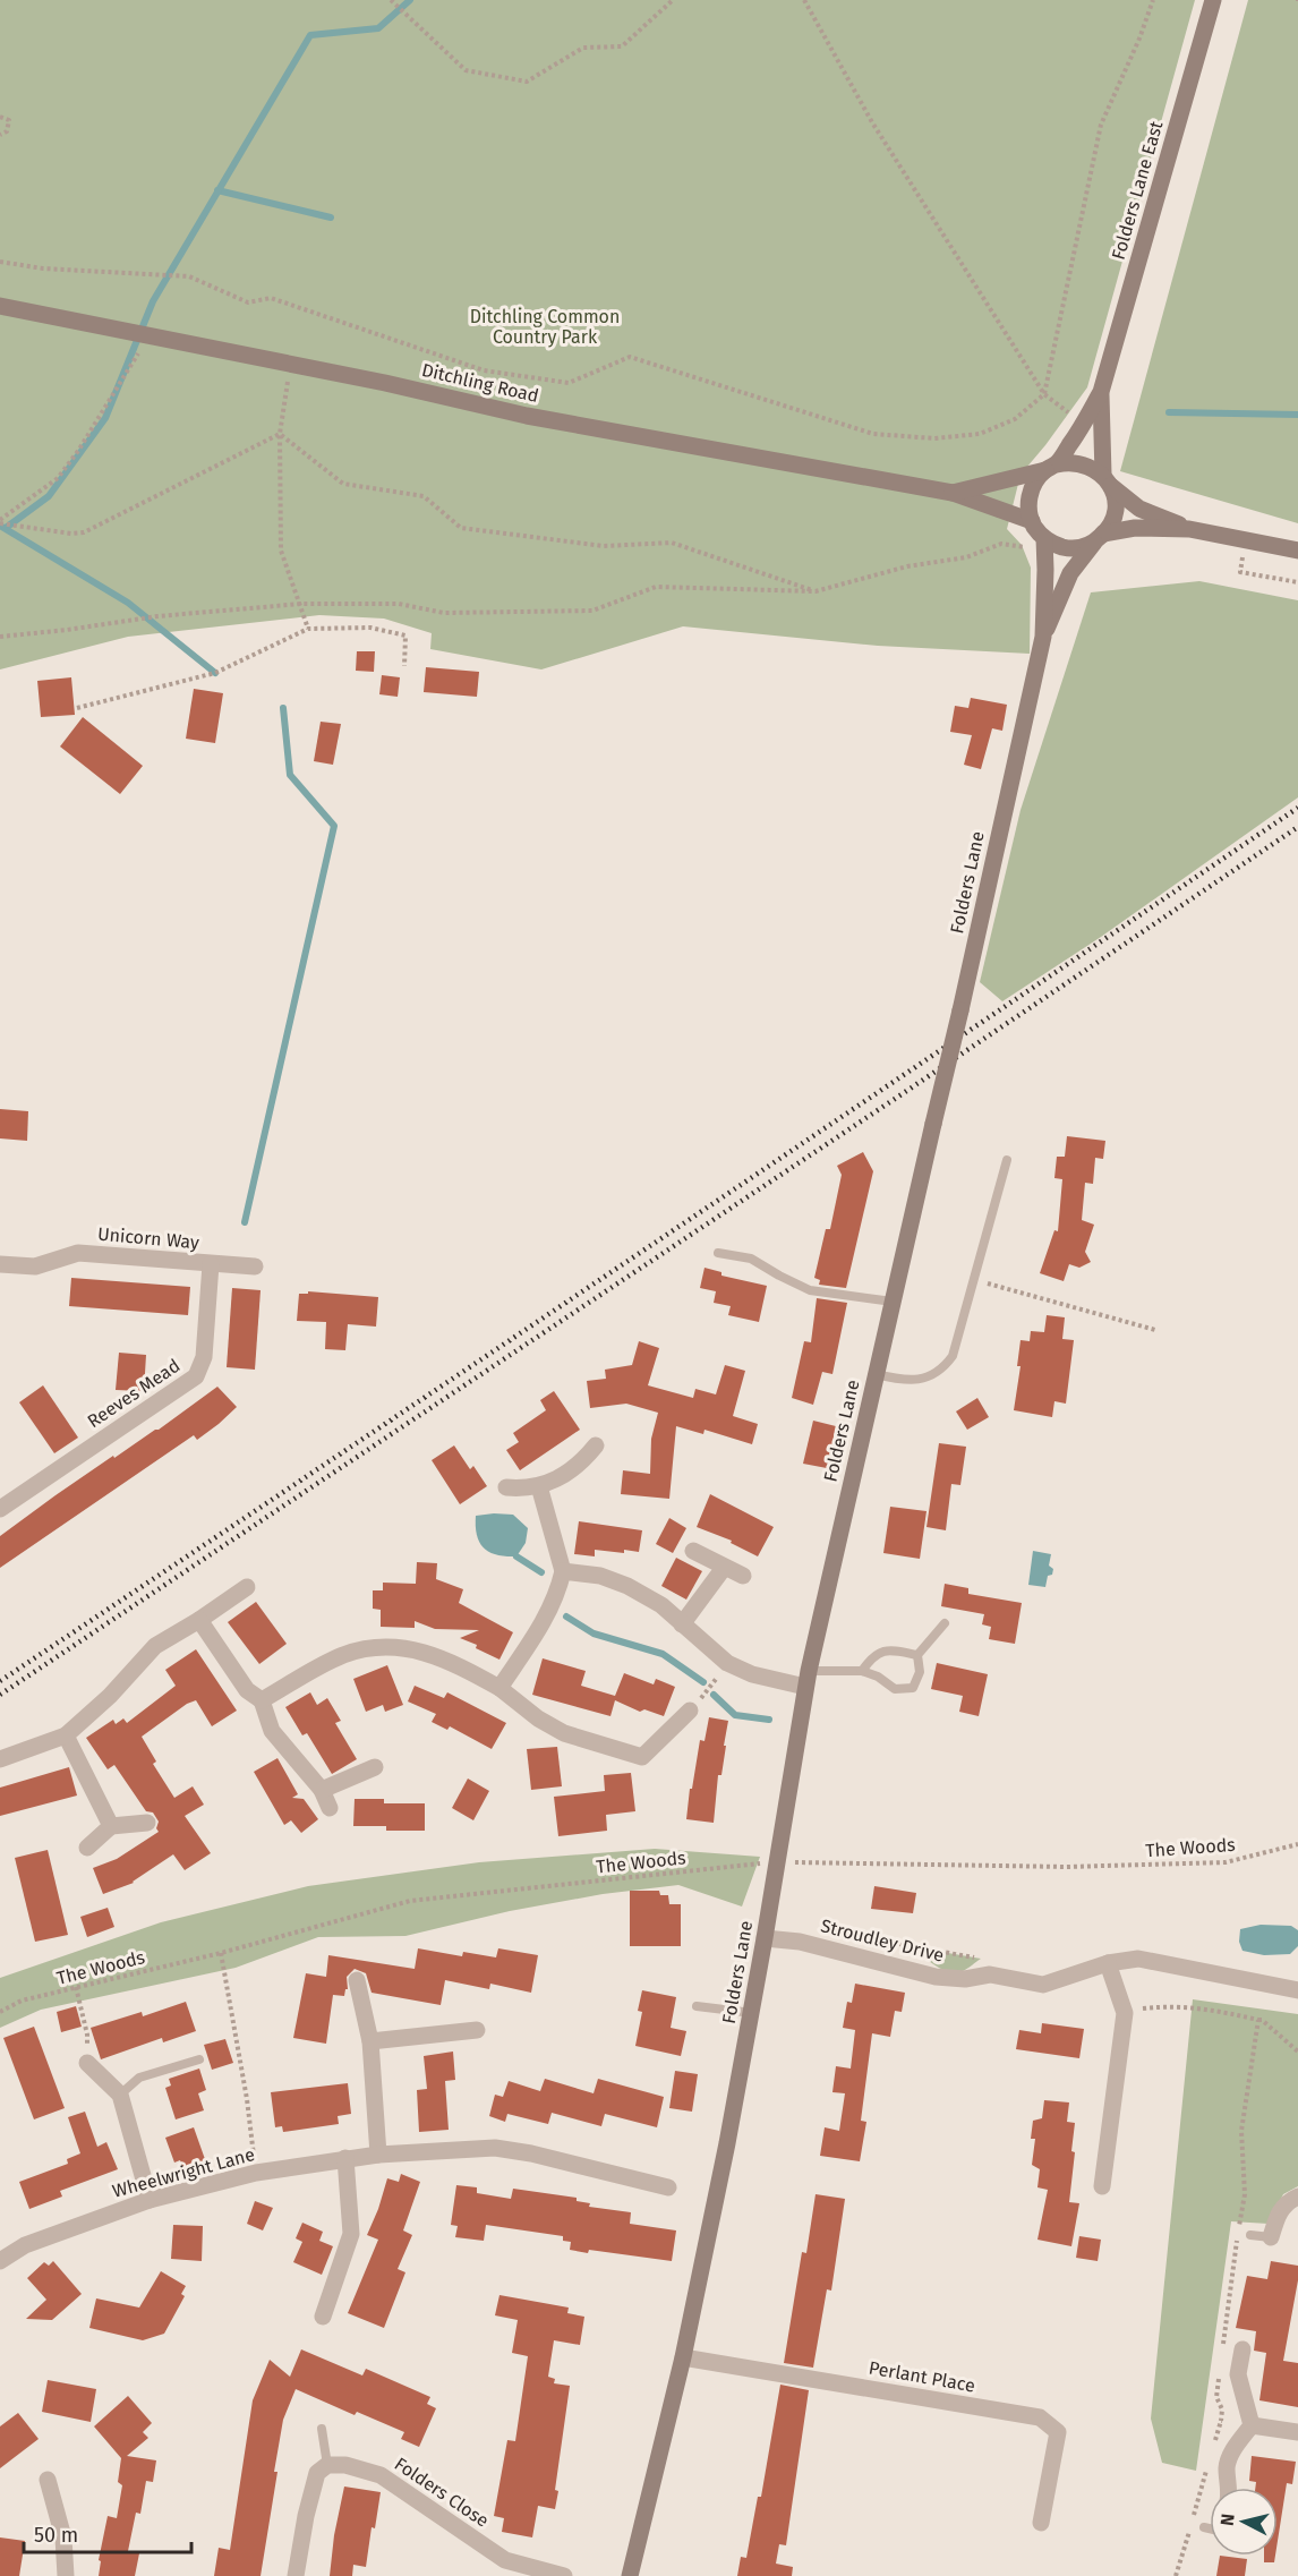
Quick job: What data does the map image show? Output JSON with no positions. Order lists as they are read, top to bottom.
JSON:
{
  "streets": {
    "main road": ["Folders Lane East", "Ditchling Road", "Folders Lane"],
    "street": [
      "Unicorn Way",
      "Reeves Mead",
      "Stroudley Drive",
      "Wheelwright Lane",
      "Perlant Place",
      "Folders Close"
    ],
    "path": ["The Woods"]
  },
  "crossings": [
    ["Folders Lane East", "Ditchling Road"],
    ["Folders Lane East", "Folders Lane"],
    ["Ditchling Road", "Folders Lane"],
    ["Folders Lane", "The Woods"],
    ["Folders Lane", "Stroudley Drive"],
    ["Folders Lane", "Perlant Place"],
    ["Unicorn Way", "Reeves Mead"]
  ],
  "parks": ["Ditchling Common Country Park"],
  "scale_bar": "50 m",
  "north": "left"
}
